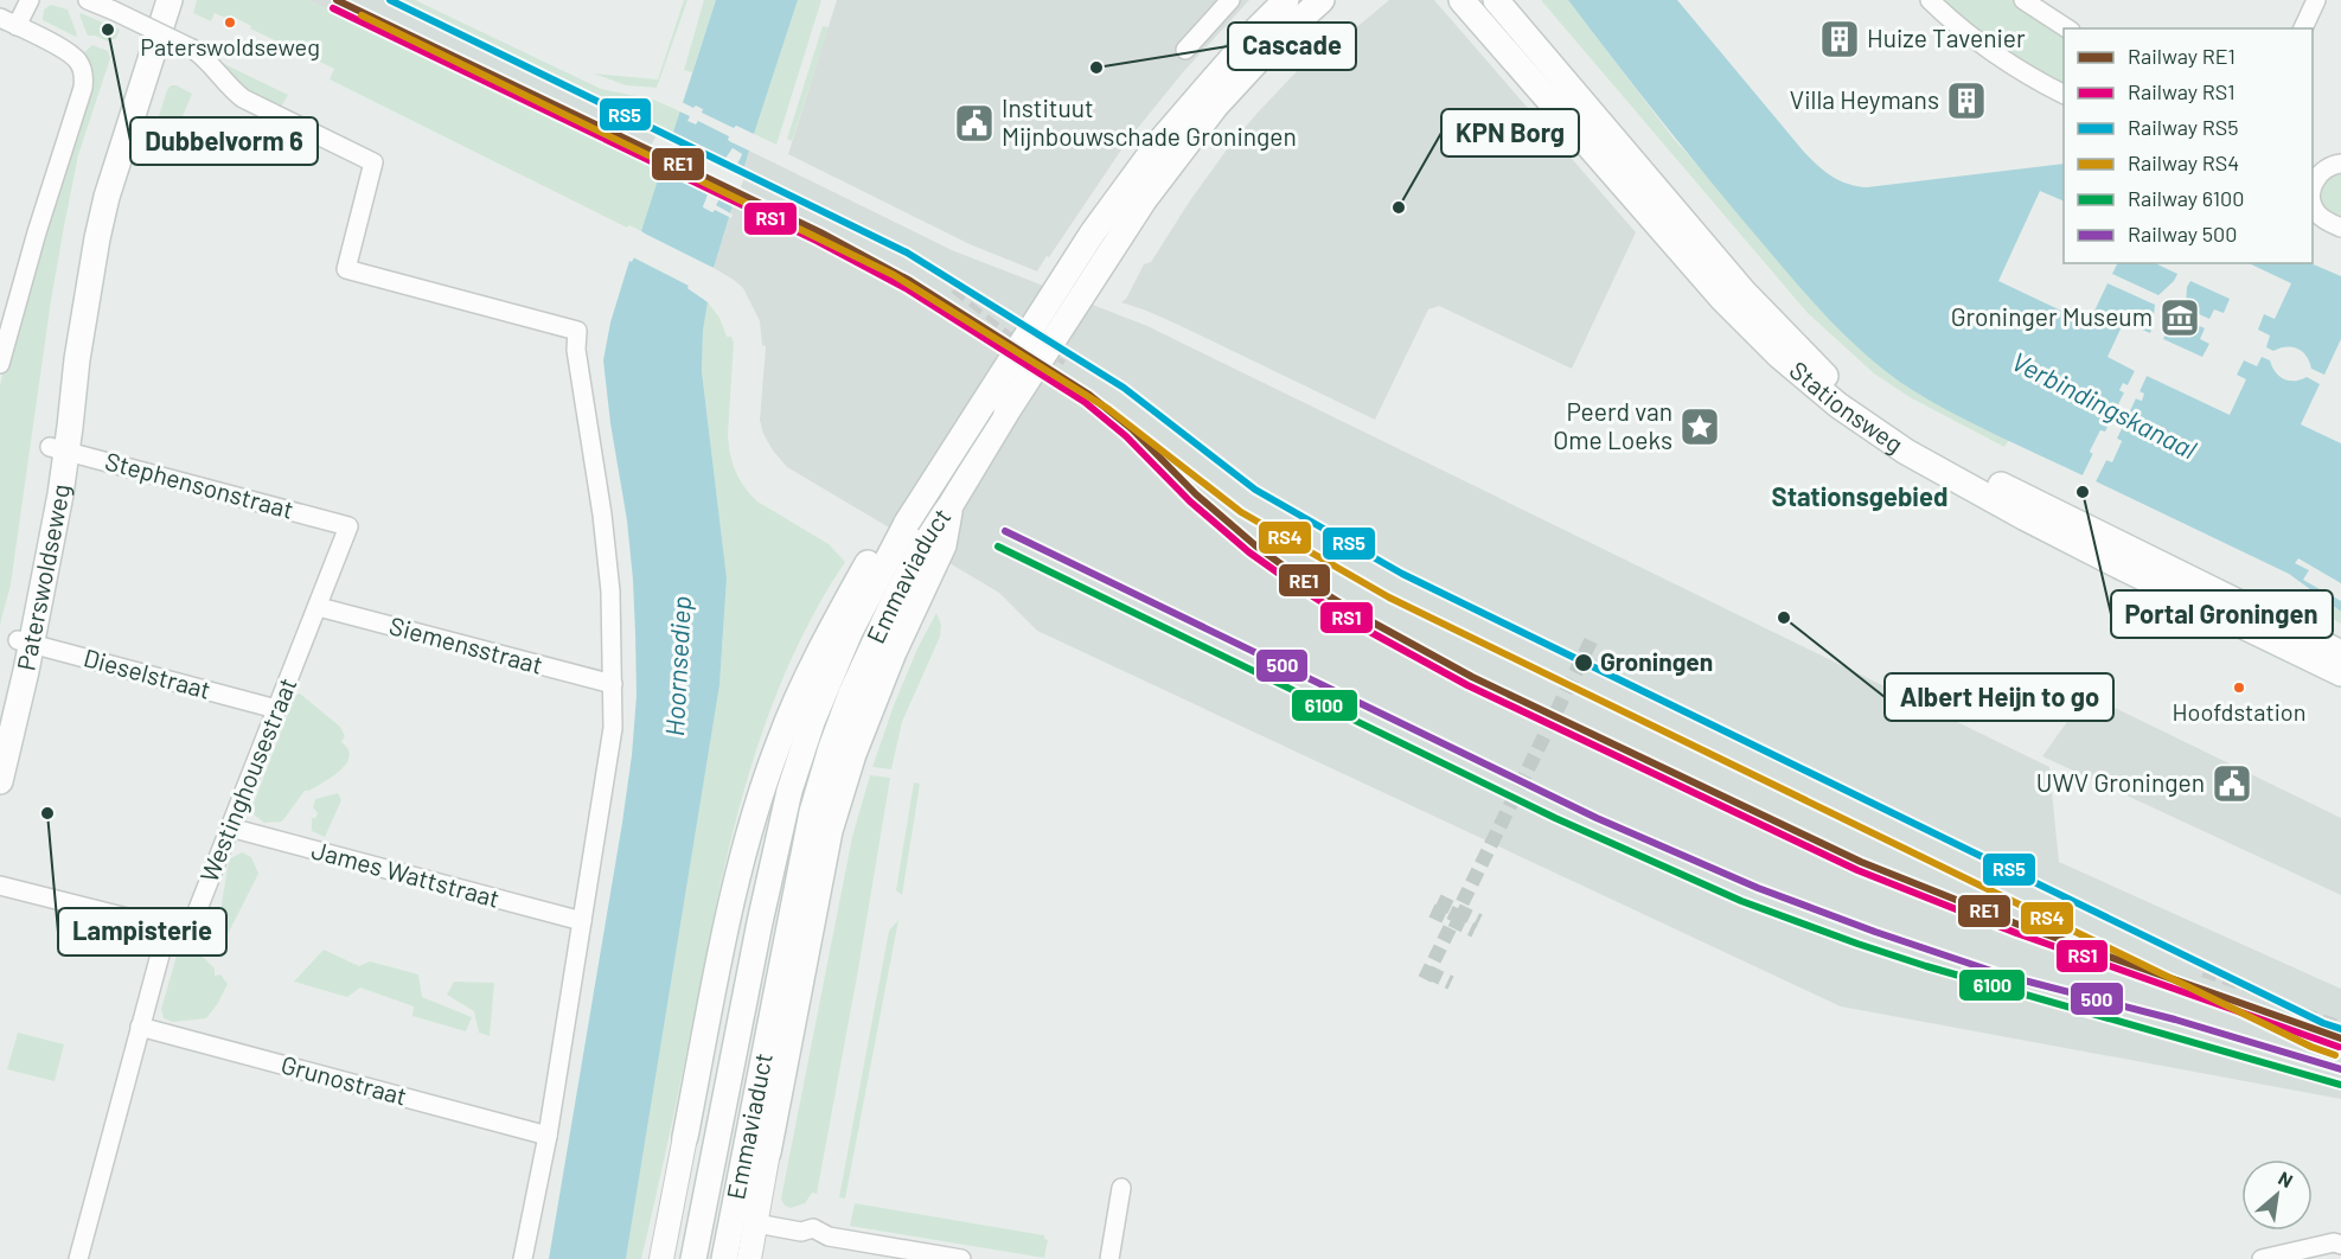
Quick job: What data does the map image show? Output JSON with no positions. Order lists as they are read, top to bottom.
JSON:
{
  "streets": {
    "main road": ["Stationsweg", "Paterswoldseweg", "Emmaviaduct"],
    "street": [
      "Stephensonstraat",
      "Siemensstraat",
      "Dieselstraat",
      "Westinghousestraat",
      "James Wattstraat",
      "Grunostraat"
    ]
  },
  "crossings": [
    ["Stephensonstraat", "Paterswoldseweg"],
    ["Stephensonstraat", "Westinghousestraat"],
    ["Paterswoldseweg", "Dieselstraat"],
    ["Siemensstraat", "Westinghousestraat"],
    ["Dieselstraat", "Westinghousestraat"],
    ["Westinghousestraat", "James Wattstraat"]
  ],
  "districts": ["Stationsgebied"],
  "water": ["Verbindingskanaal", "Hoornsediep"],
  "places": {
    "other": [
      "Paterswoldseweg",
      "Dubbelvorm 6",
      "Cascade",
      "KPN Borg",
      "Portal Groningen",
      "Albert Heijn to go",
      "Groningen",
      "Hoofdstation",
      "Lampisterie"
    ],
    "building": ["Huize Tavenier", "Villa Heymans"],
    "public building": ["Instituut Mijnbouwschade Groningen", "UWV Groningen"],
    "museum": ["Groninger Museum"],
    "place": ["Peerd van Ome Loeks"]
  },
  "lines": [
    "rail line RE1",
    "rail line RS5",
    "rail line RS1",
    "rail line RS4",
    "rail line 500",
    "rail line 6100"
  ],
  "legend": [
    "Railway RE1",
    "Railway RS1",
    "Railway RS5",
    "Railway RS4",
    "Railway 6100",
    "Railway 500"
  ],
  "north": "top right"
}
